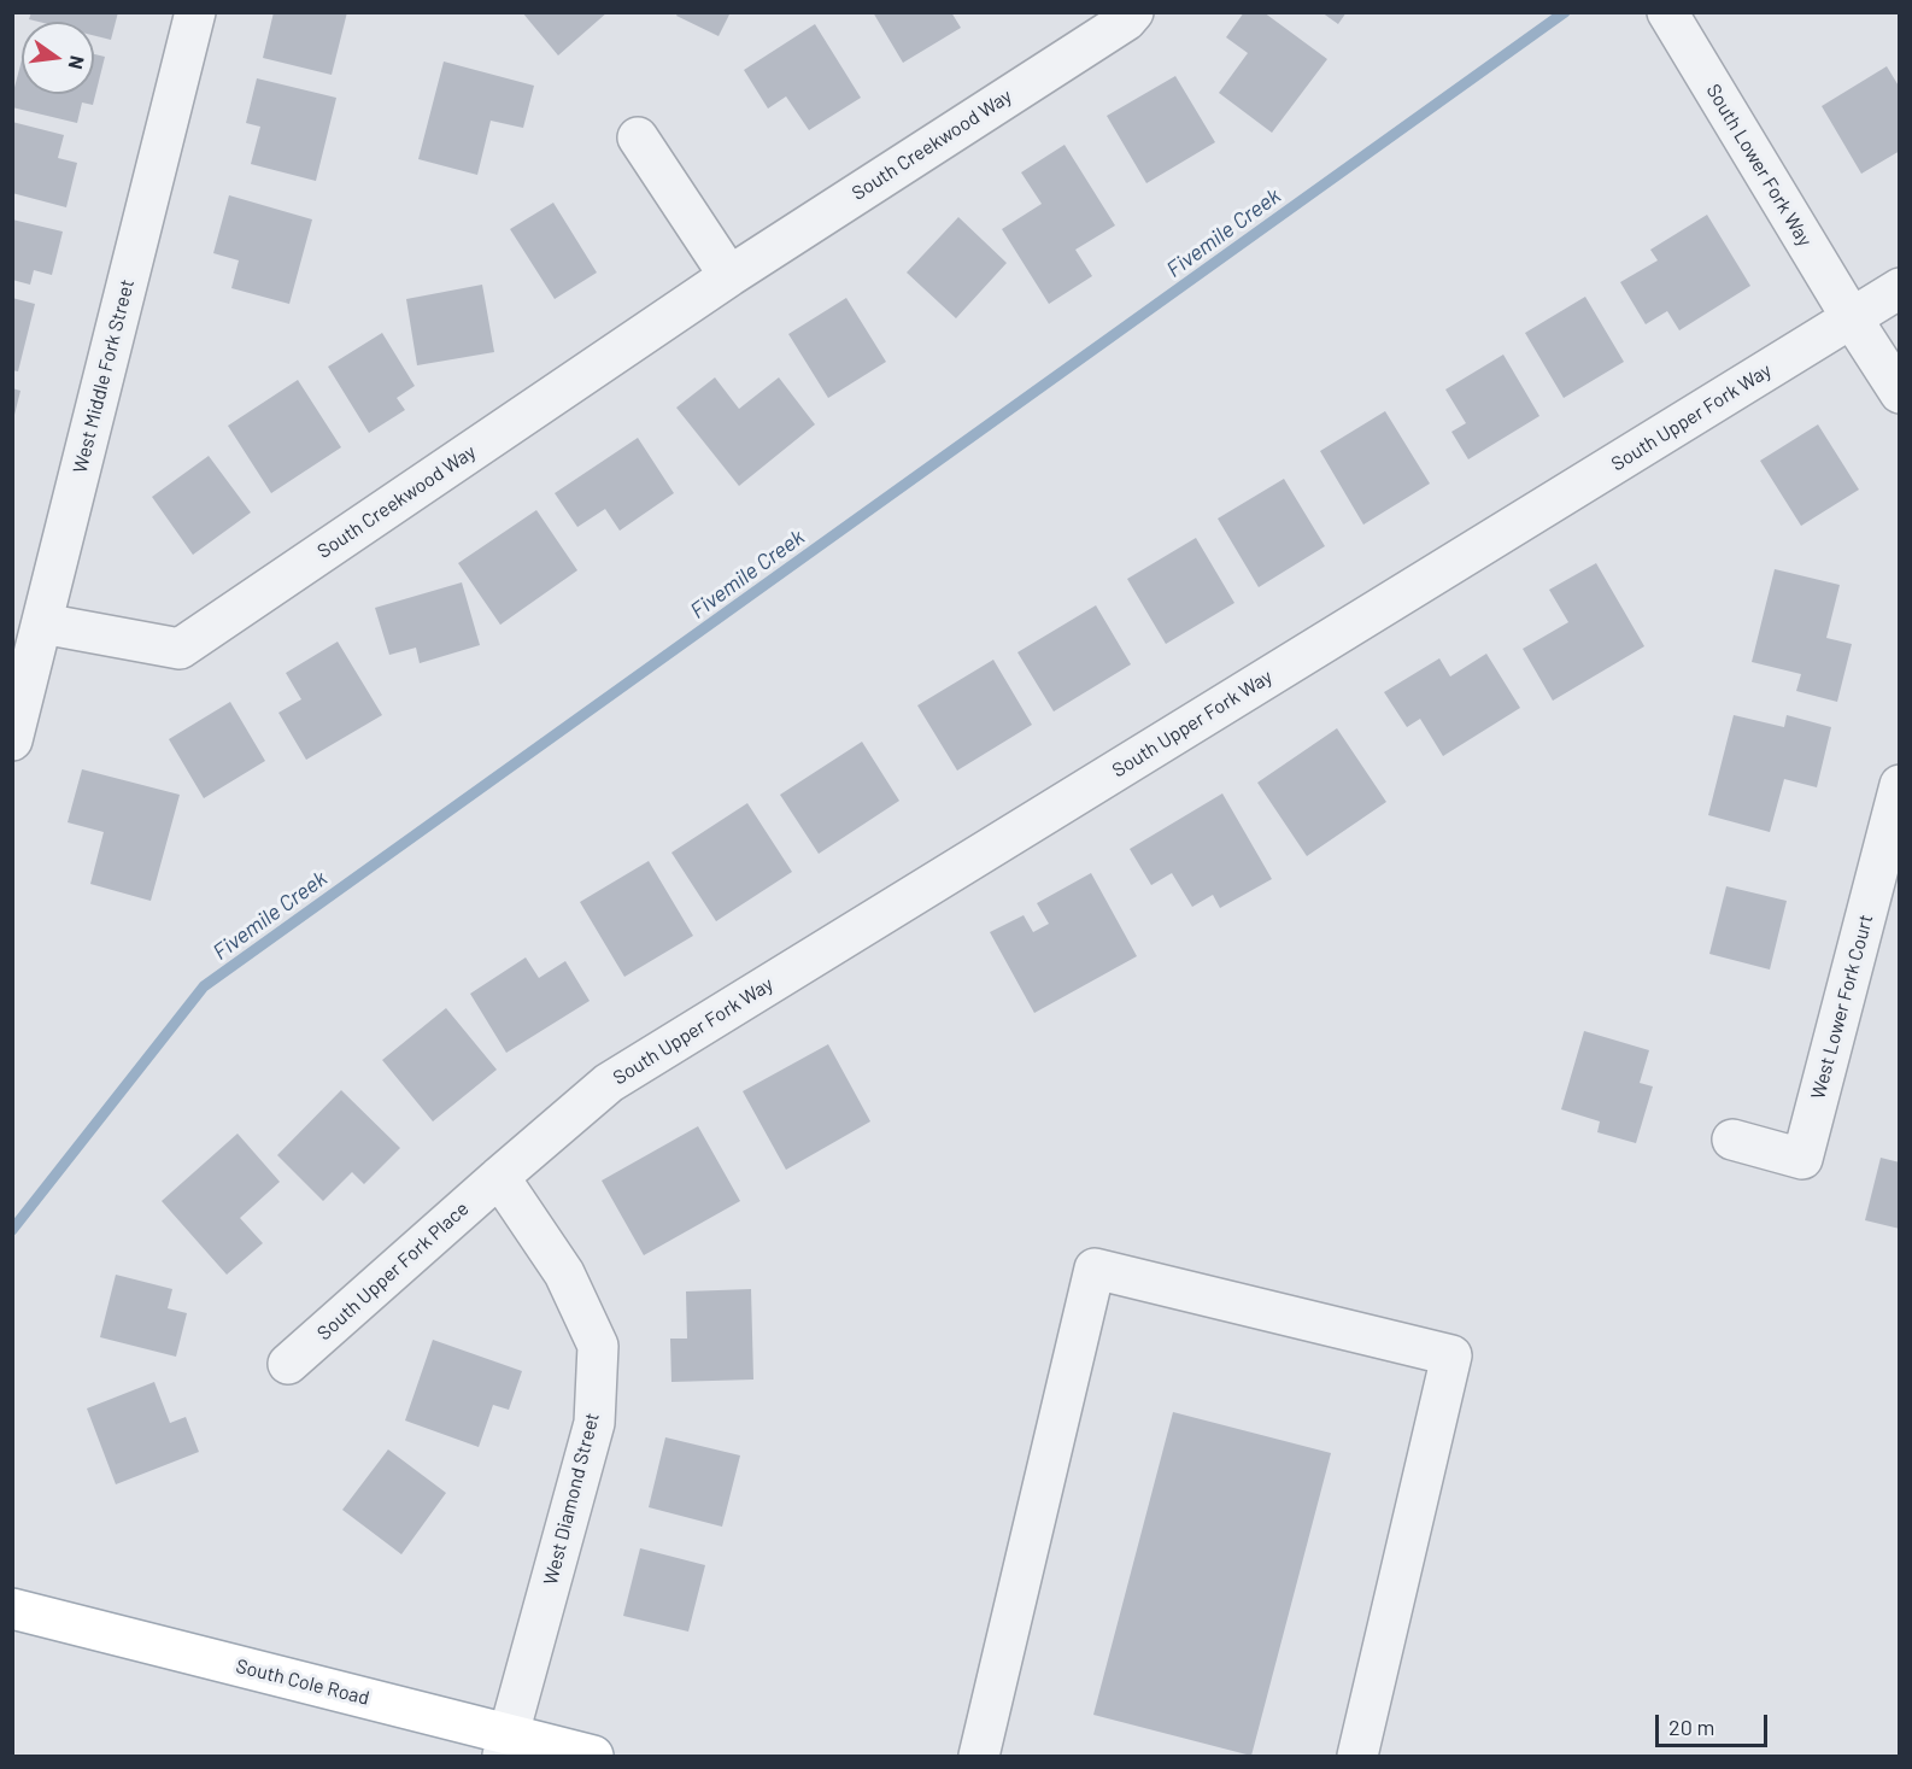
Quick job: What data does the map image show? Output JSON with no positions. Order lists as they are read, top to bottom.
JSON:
{
  "streets": {
    "main road": ["South Cole Road"],
    "street": [
      "South Creekwood Way",
      "South Lower Fork Way",
      "West Middle Fork Street",
      "South Upper Fork Way",
      "West Lower Fork Court",
      "South Upper Fork Place",
      "West Diamond Street"
    ]
  },
  "crossings": [
    ["South Creekwood Way", "West Middle Fork Street"],
    ["South Lower Fork Way", "South Upper Fork Way"],
    ["South Upper Fork Way", "South Upper Fork Place"],
    ["South Upper Fork Way", "West Diamond Street"],
    ["South Upper Fork Place", "West Diamond Street"],
    ["West Diamond Street", "South Cole Road"]
  ],
  "water": ["Fivemile Creek"],
  "scale_bar": "20 m",
  "north": "right"
}
